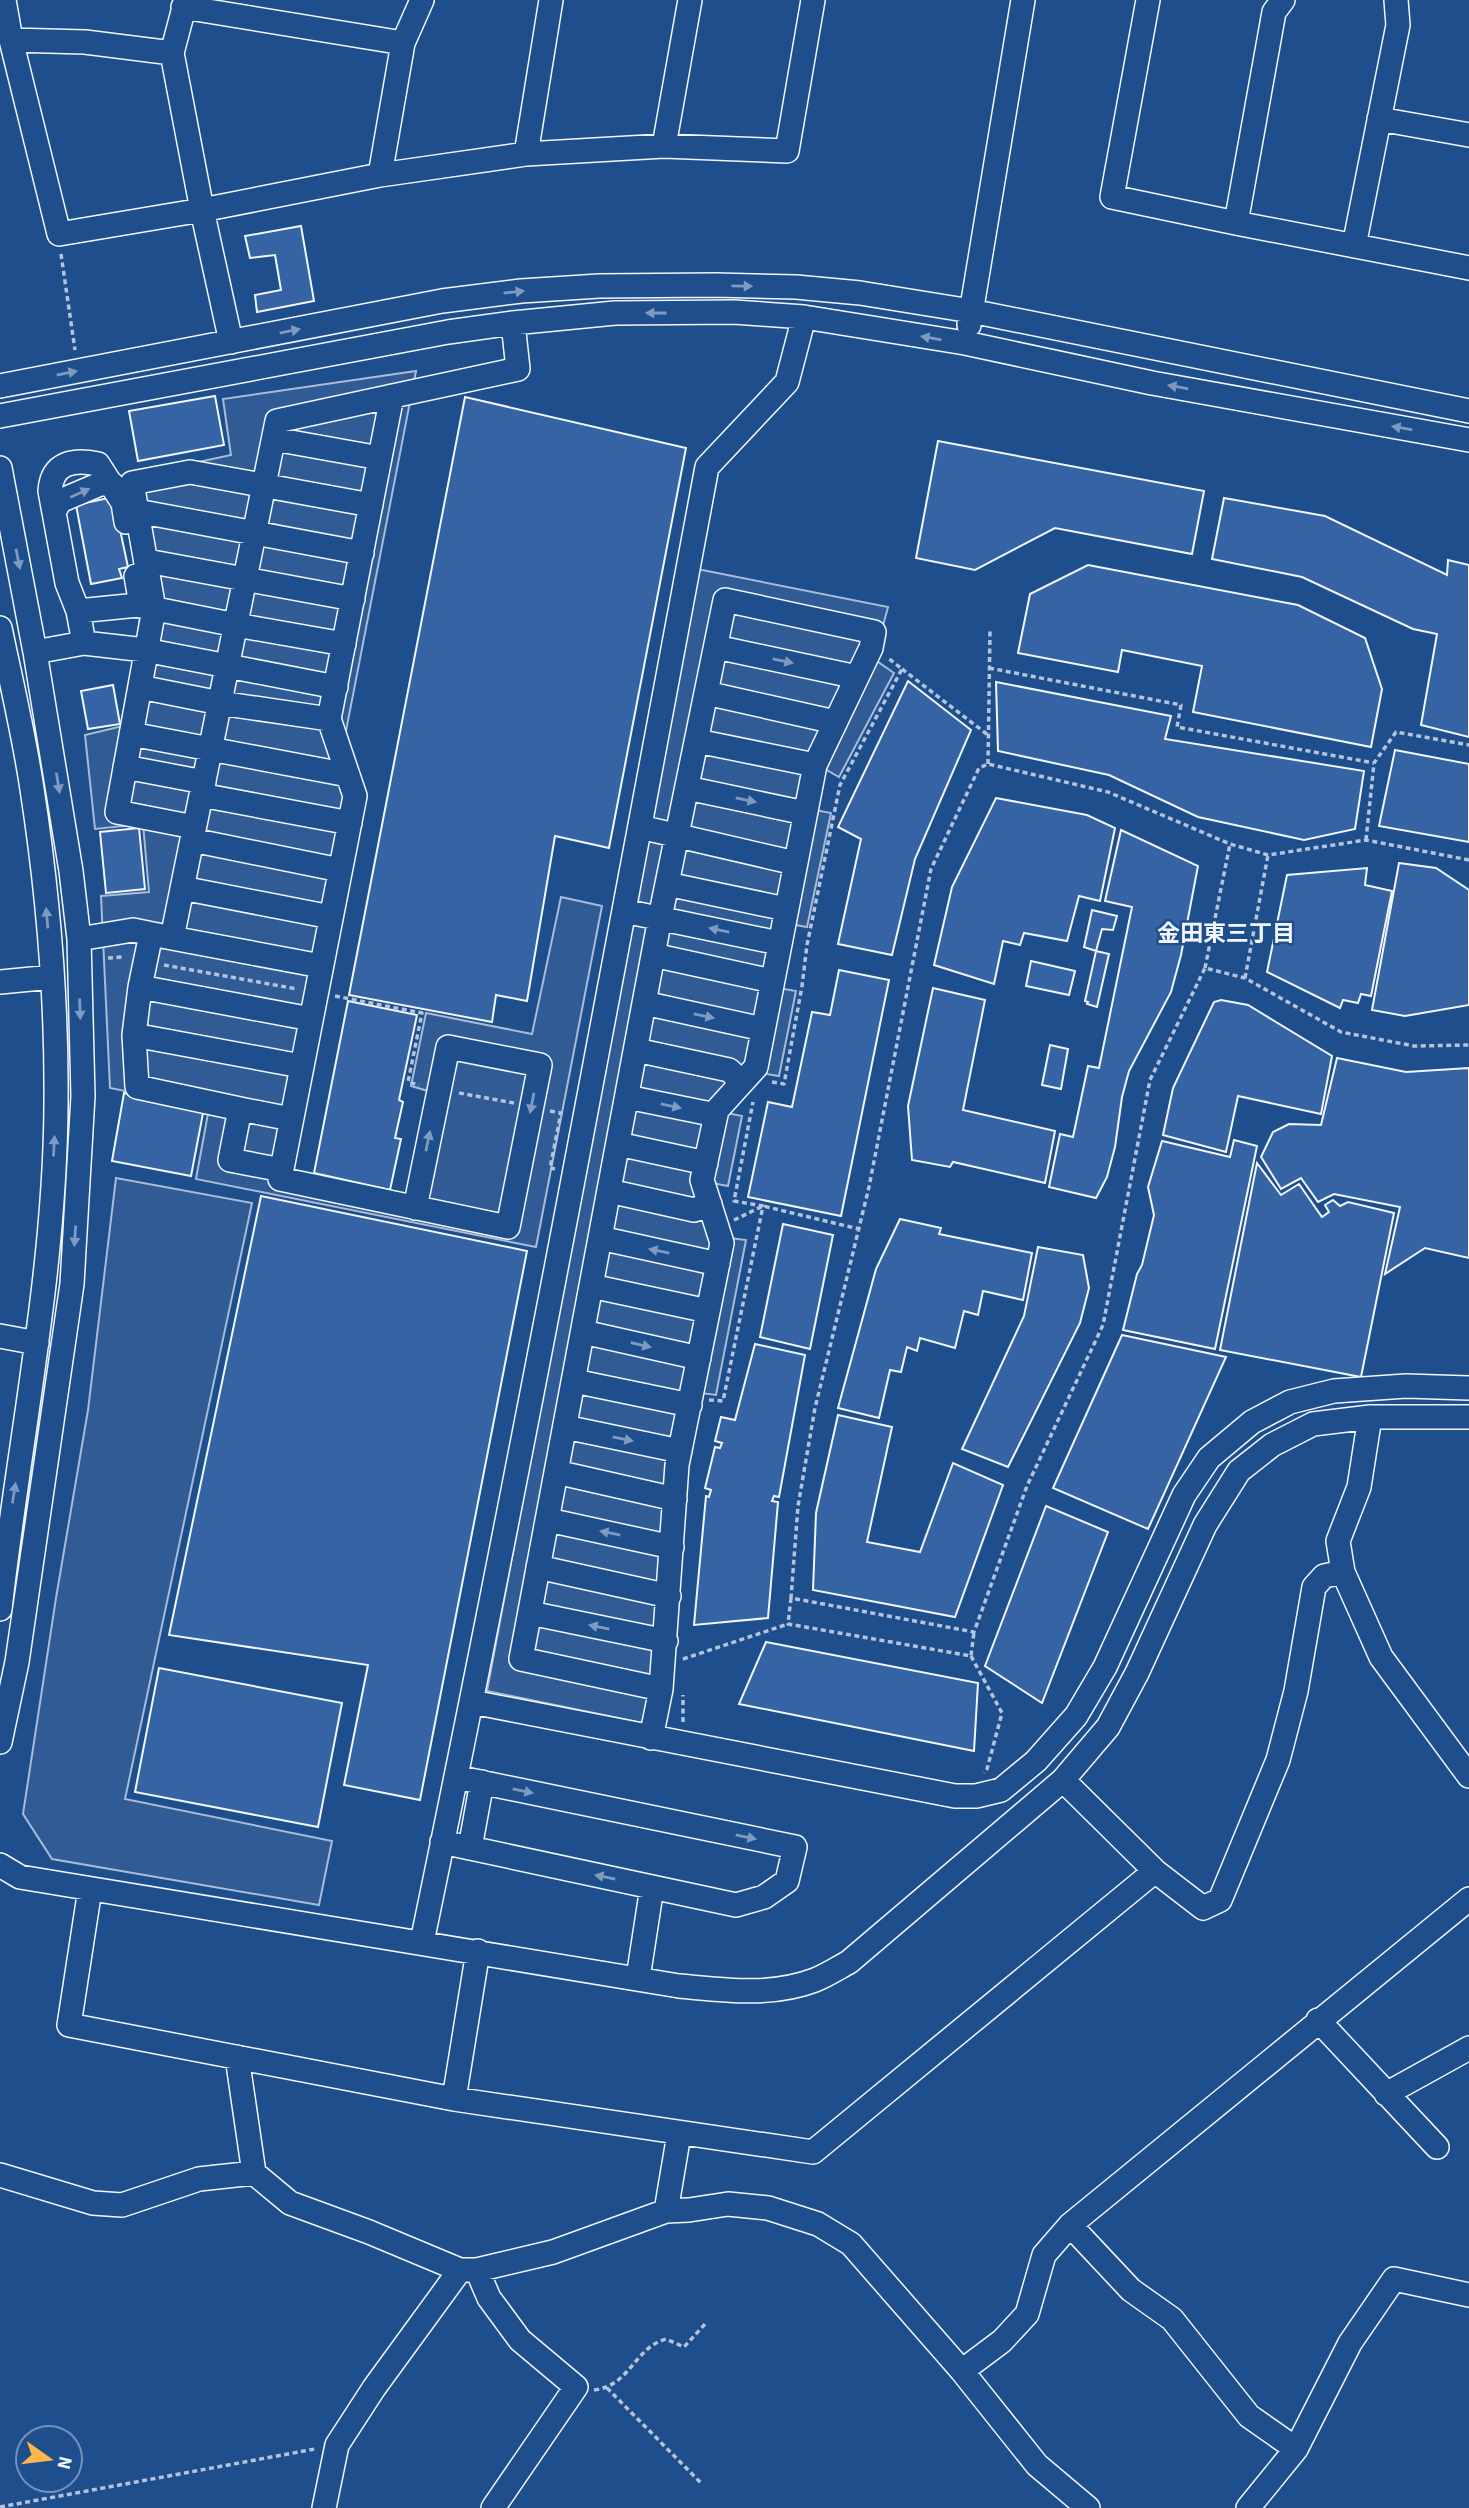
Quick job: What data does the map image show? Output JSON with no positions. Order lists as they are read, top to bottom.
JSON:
{
  "districts": ["金田東三丁目"],
  "north": "right"
}
